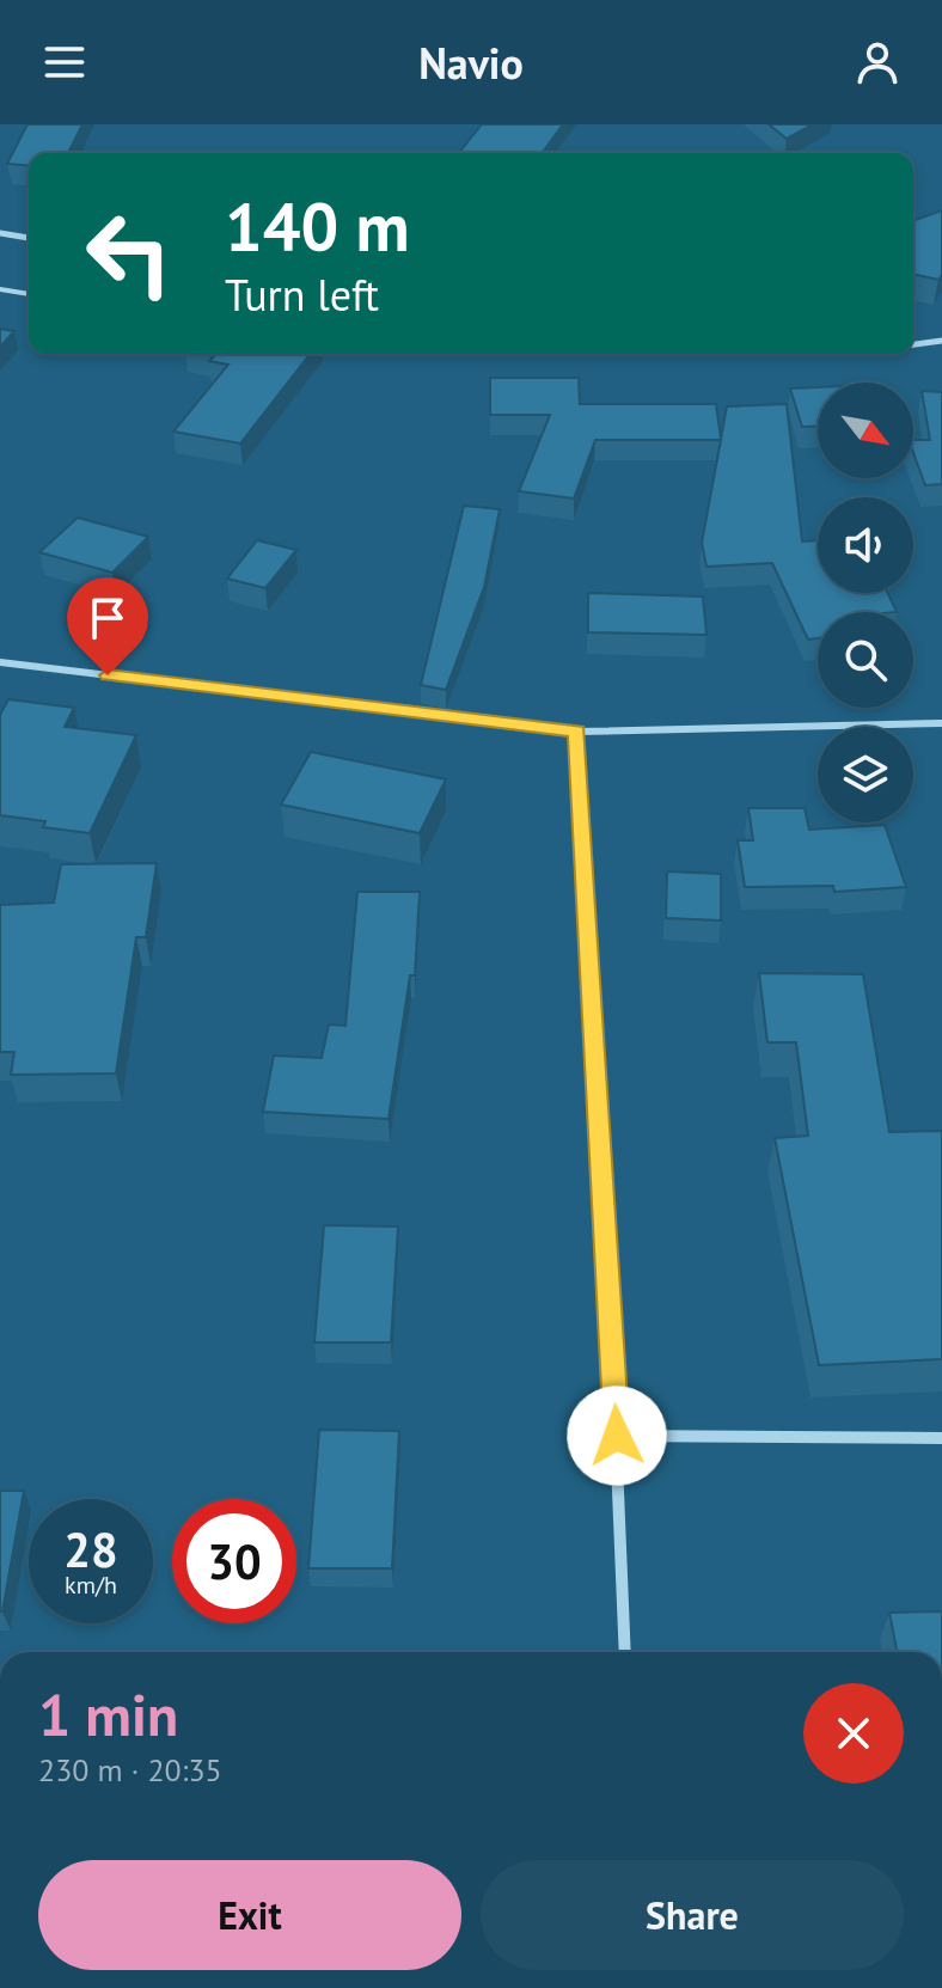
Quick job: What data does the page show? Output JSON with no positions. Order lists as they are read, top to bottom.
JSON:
{
  "north": "bottom right",
  "page": {
    "header": "Navio",
    "turn": ["140 m", "Turn left"],
    "speed": "28 km/h",
    "limit": "30",
    "heading": ["1 min", "230 m · 20:35"],
    "buttons": ["Exit", "Share"]
  }
}
